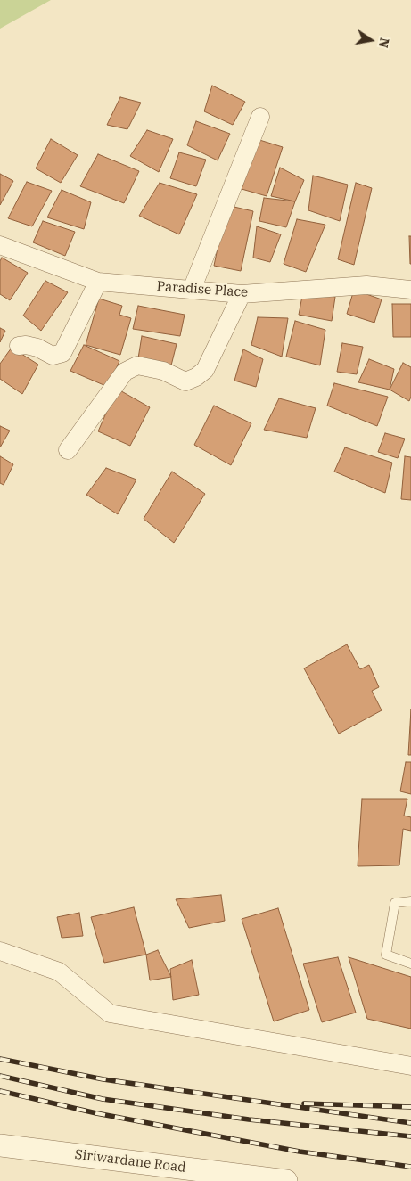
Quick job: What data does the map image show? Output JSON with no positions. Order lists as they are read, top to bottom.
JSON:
{
  "streets": {
    "street": ["Paradise Place", "Siriwardane Road"]
  },
  "north": "right"
}
